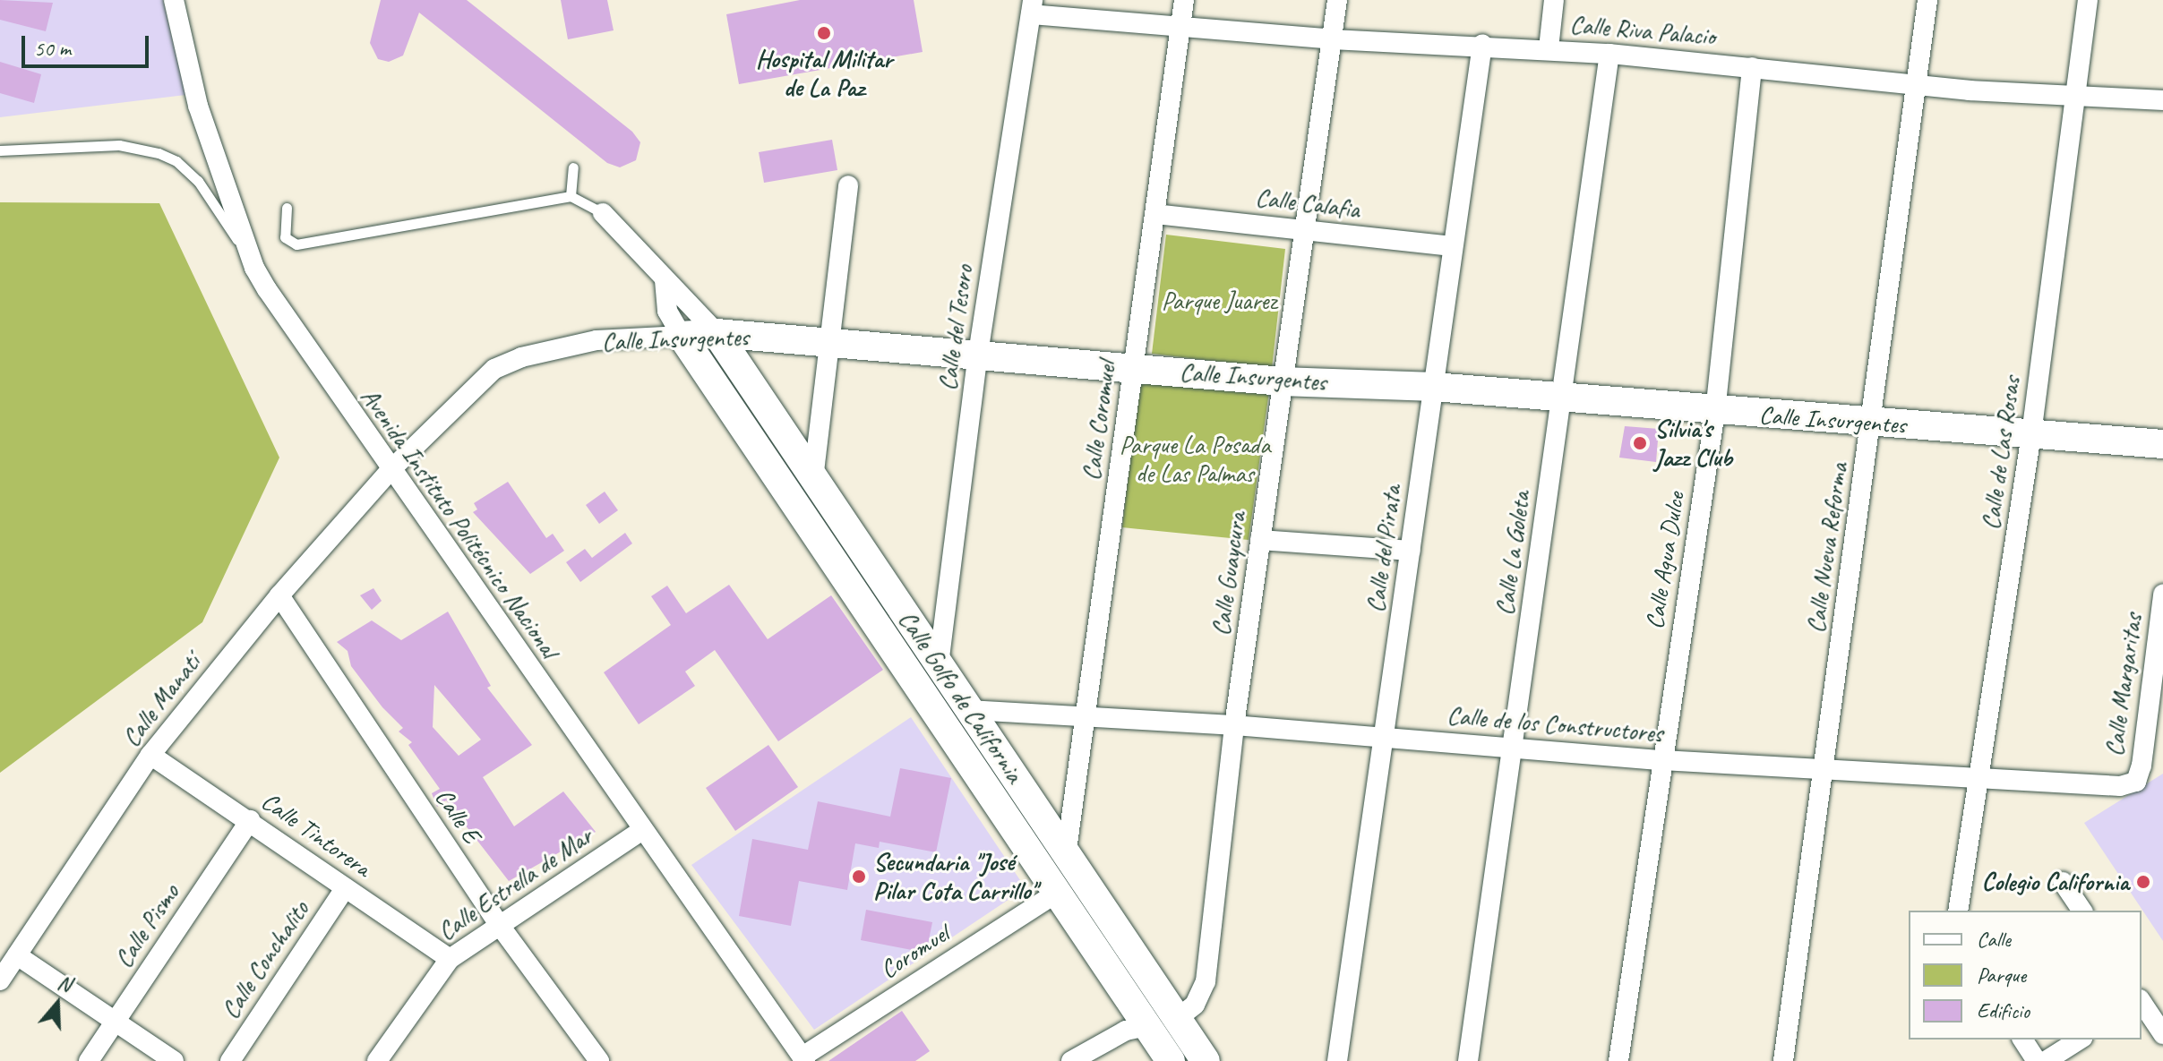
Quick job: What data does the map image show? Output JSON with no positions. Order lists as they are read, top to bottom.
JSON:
{
  "streets": {
    "street": [
      "Calle Riva Palacio",
      "Calle Calafia",
      "Calle del Tesoro",
      "Calle Insurgentes",
      "Calle Coromuel",
      "Calle de Las Rosas",
      "Avenida Instituto Politécnico Nacional",
      "Calle Nueva Reforma",
      "Calle del Pirata",
      "Calle La Goleta",
      "Calle Agua Dulce",
      "Calle Guaycura",
      "Calle Margaritas",
      "Calle Golfo de California",
      "Calle Manatí",
      "Calle de los Constructores",
      "Calle E",
      "Calle Tintorera",
      "Calle Estrella de Mar",
      "Calle Pismo",
      "Coromuel",
      "Calle Conchalito"
    ]
  },
  "crossings": [
    ["Calle Riva Palacio", "Calle del Tesoro"],
    ["Calle Riva Palacio", "Calle Coromuel"],
    ["Calle Riva Palacio", "Calle de Las Rosas"],
    ["Calle Riva Palacio", "Calle Nueva Reforma"],
    ["Calle Riva Palacio", "Calle del Pirata"],
    ["Calle Riva Palacio", "Calle La Goleta"],
    ["Calle Riva Palacio", "Calle Agua Dulce"],
    ["Calle Riva Palacio", "Calle Guaycura"],
    ["Calle Calafia", "Calle Coromuel"],
    ["Calle Calafia", "Calle del Pirata"],
    ["Calle Calafia", "Calle Guaycura"],
    ["Calle del Tesoro", "Calle Insurgentes"],
    ["Calle del Tesoro", "Calle Golfo de California"],
    ["Calle Insurgentes", "Calle Coromuel"],
    ["Calle Insurgentes", "Calle de Las Rosas"],
    ["Calle Insurgentes", "Avenida Instituto Politécnico Nacional"],
    ["Calle Insurgentes", "Calle Nueva Reforma"],
    ["Calle Insurgentes", "Calle del Pirata"],
    ["Calle Insurgentes", "Calle La Goleta"],
    ["Calle Insurgentes", "Calle Agua Dulce"],
    ["Calle Insurgentes", "Calle Guaycura"],
    ["Calle Insurgentes", "Calle Golfo de California"],
    ["Calle Insurgentes", "Calle Manatí"],
    ["Calle Coromuel", "Calle Golfo de California"],
    ["Calle Coromuel", "Calle de los Constructores"],
    ["Calle de Las Rosas", "Calle de los Constructores"],
    ["Avenida Instituto Politécnico Nacional", "Calle Manatí"],
    ["Avenida Instituto Politécnico Nacional", "Calle Estrella de Mar"],
    ["Avenida Instituto Politécnico Nacional", "Coromuel"],
    ["Calle Nueva Reforma", "Calle de los Constructores"],
    ["Calle del Pirata", "Calle de los Constructores"],
    ["Calle La Goleta", "Calle de los Constructores"],
    ["Calle Agua Dulce", "Calle de los Constructores"],
    ["Calle Guaycura", "Calle Golfo de California"],
    ["Calle Guaycura", "Calle de los Constructores"],
    ["Calle Margaritas", "Calle de los Constructores"],
    ["Calle Golfo de California", "Calle de los Constructores"],
    ["Calle Golfo de California", "Coromuel"],
    ["Calle Manatí", "Calle E"],
    ["Calle Manatí", "Calle Tintorera"],
    ["Calle E", "Calle Estrella de Mar"],
    ["Calle Tintorera", "Calle Estrella de Mar"],
    ["Calle Tintorera", "Calle Pismo"],
    ["Calle Tintorera", "Calle Conchalito"]
  ],
  "parks": ["Parque Juarez", "Parque La Posada de Las Palmas"],
  "places": [
    "Hospital Militar de La Paz",
    "Silvia's Jazz Club",
    "Secundaria \"José Pilar Cota Carrillo\"",
    "Colegio California"
  ],
  "legend": ["Calle", "Parque", "Edificio"],
  "scale_bar": "50 m",
  "north": "top"
}
